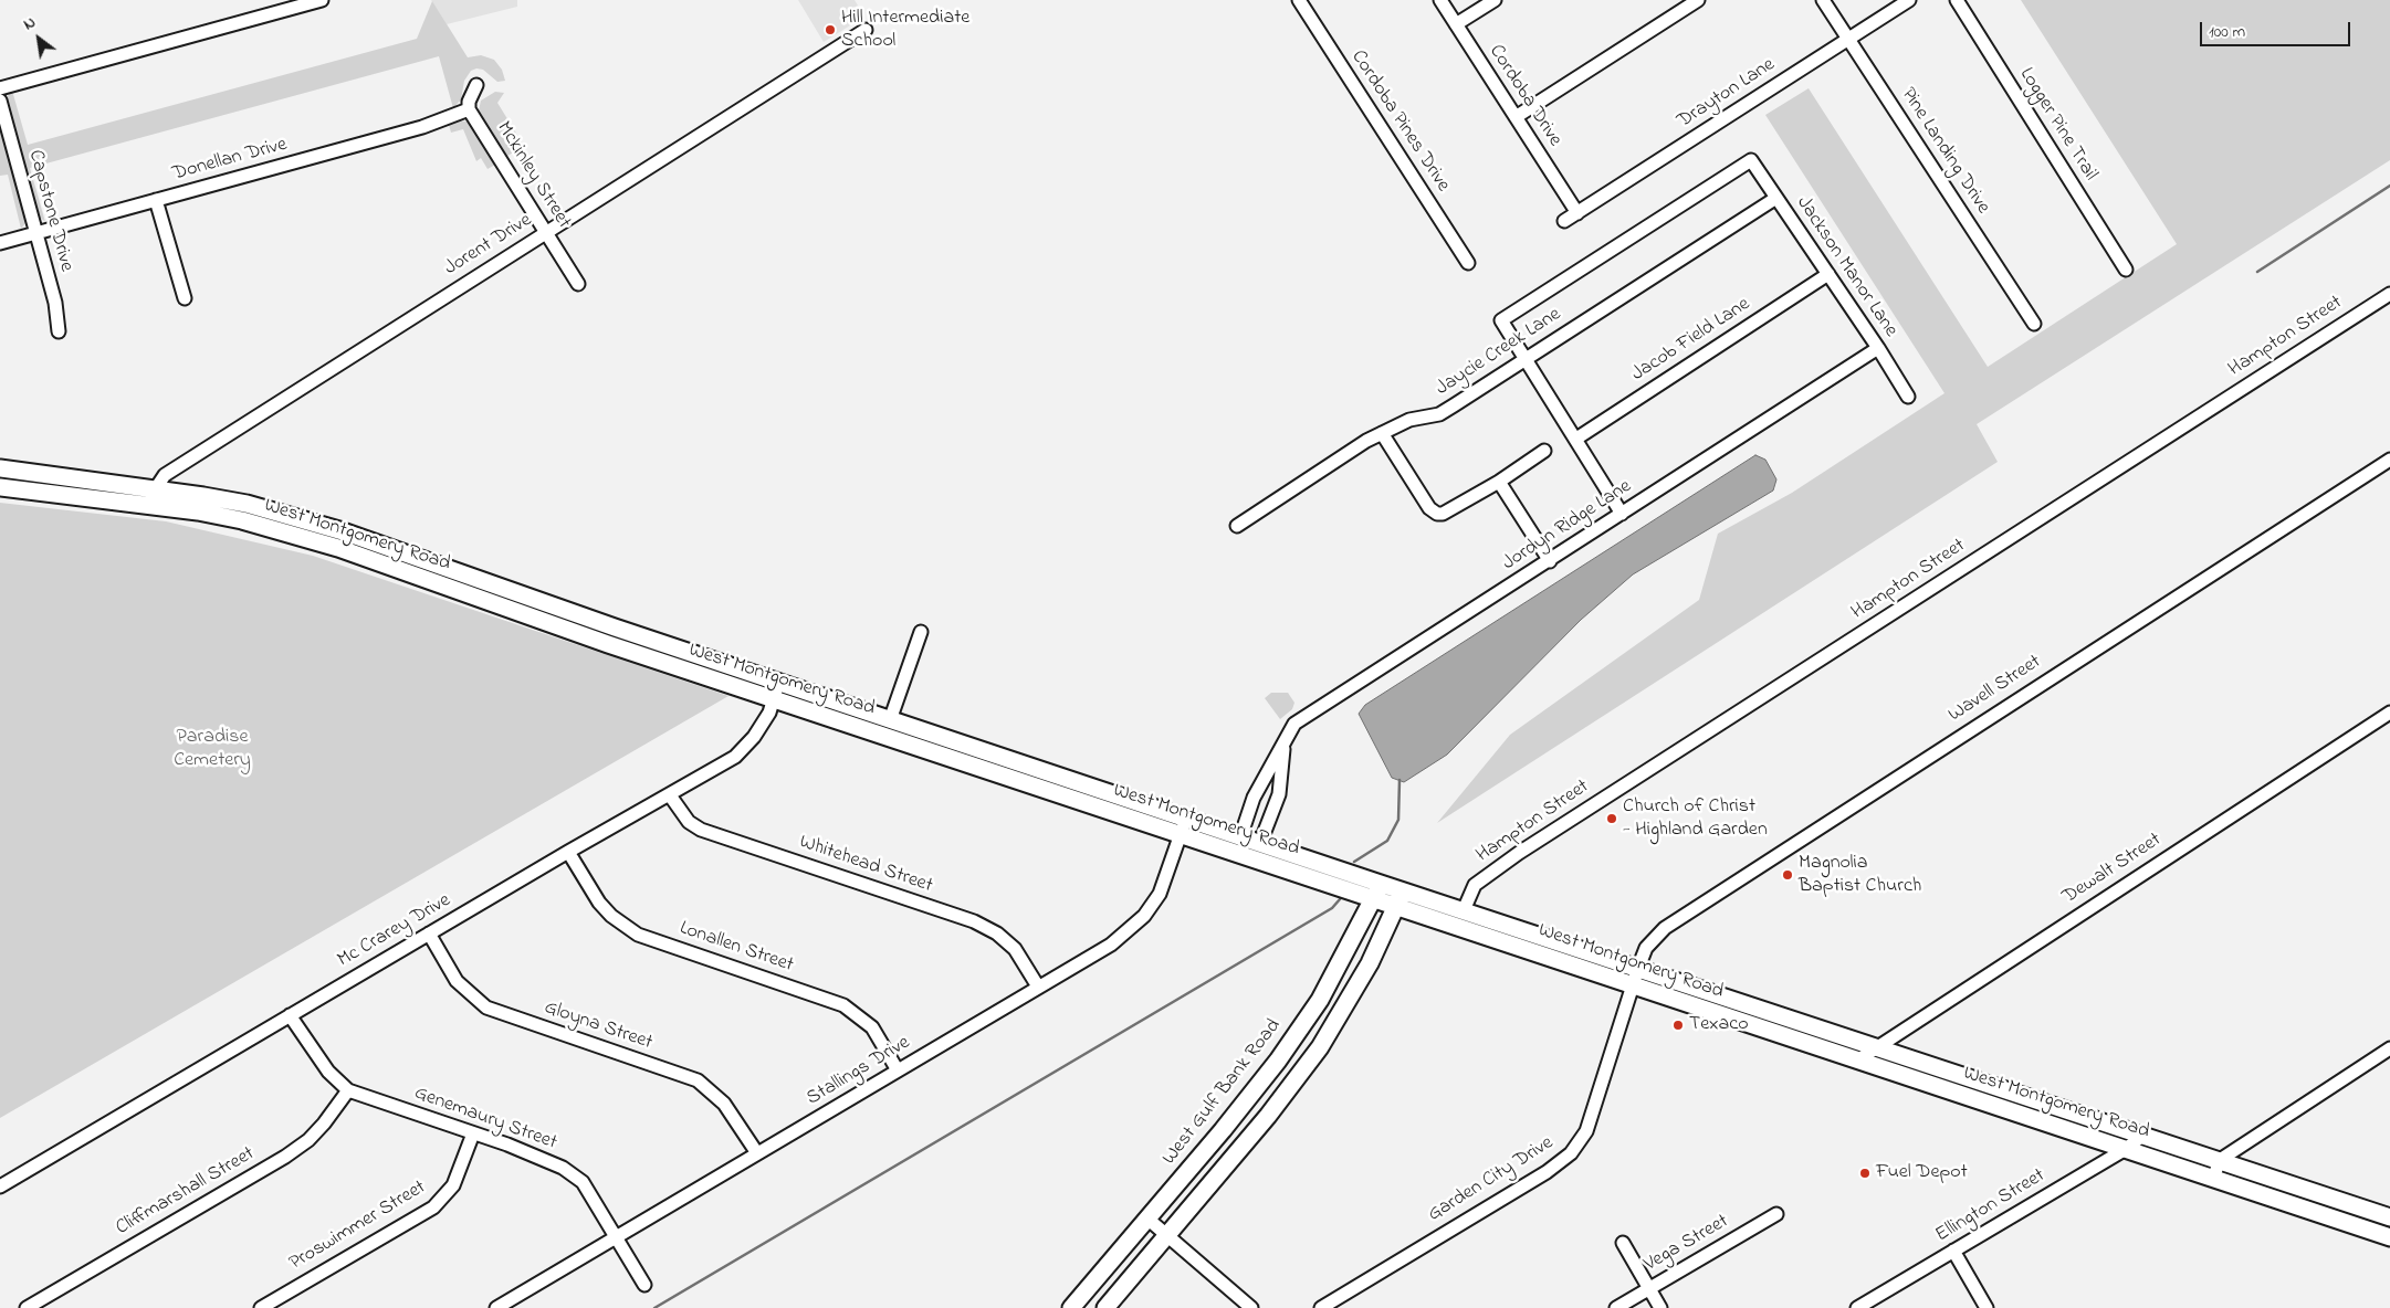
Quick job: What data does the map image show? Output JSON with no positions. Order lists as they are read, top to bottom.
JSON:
{
  "streets": {
    "main road": ["West Montgomery Road", "West Gulf Bank Road"],
    "street": [
      "Drayton Lane",
      "Cordoba Drive",
      "Cordoba Pines Drive",
      "Logger Pine Trail",
      "Pine Landing Drive",
      "Donellan Drive",
      "Mckinley Street",
      "Capstone Drive",
      "Jorent Drive",
      "Jackson Manor Lane",
      "Hampton Street",
      "Jacob Field Lane",
      "Jaycie Creek Lane",
      "Jordyn Ridge Lane",
      "Wavell Street",
      "Whitehead Street",
      "Dewalt Street",
      "Mc Crarey Drive",
      "Lonallen Street",
      "Gloyna Street",
      "Stallings Drive",
      "Genemaury Street",
      "Garden City Drive",
      "Cliffmarshall Street",
      "Ellington Street",
      "Proswimmer Street",
      "Vega Street"
    ]
  },
  "crossings": [
    ["Drayton Lane", "Cordoba Drive"],
    ["Drayton Lane", "Pine Landing Drive"],
    ["Donellan Drive", "Mckinley Street"],
    ["Donellan Drive", "Capstone Drive"],
    ["Mckinley Street", "Jorent Drive"],
    ["Jorent Drive", "West Montgomery Road"],
    ["Jackson Manor Lane", "Jacob Field Lane"],
    ["Jackson Manor Lane", "Jaycie Creek Lane"],
    ["Jackson Manor Lane", "Jordyn Ridge Lane"],
    ["Hampton Street", "West Montgomery Road"],
    ["Jordyn Ridge Lane", "West Montgomery Road"],
    ["West Montgomery Road", "Wavell Street"],
    ["West Montgomery Road", "Dewalt Street"],
    ["West Montgomery Road", "Mc Crarey Drive"],
    ["West Montgomery Road", "Stallings Drive"],
    ["West Montgomery Road", "West Gulf Bank Road"],
    ["West Montgomery Road", "Garden City Drive"],
    ["West Montgomery Road", "Ellington Street"],
    ["Wavell Street", "Garden City Drive"],
    ["Whitehead Street", "Mc Crarey Drive"],
    ["Whitehead Street", "Stallings Drive"],
    ["Mc Crarey Drive", "Lonallen Street"],
    ["Mc Crarey Drive", "Gloyna Street"],
    ["Mc Crarey Drive", "Genemaury Street"],
    ["Lonallen Street", "Stallings Drive"],
    ["Gloyna Street", "Stallings Drive"],
    ["Stallings Drive", "Genemaury Street"],
    ["Genemaury Street", "Cliffmarshall Street"],
    ["Genemaury Street", "Proswimmer Street"]
  ],
  "parks": ["Paradise Cemetery"],
  "places": [
    "Hill Intermediate School",
    "Church of Christ - Highland Garden",
    "Magnolia Baptist Church",
    "Texaco",
    "Fuel Depot"
  ],
  "scale_bar": "100 m",
  "north": "top left"
}
